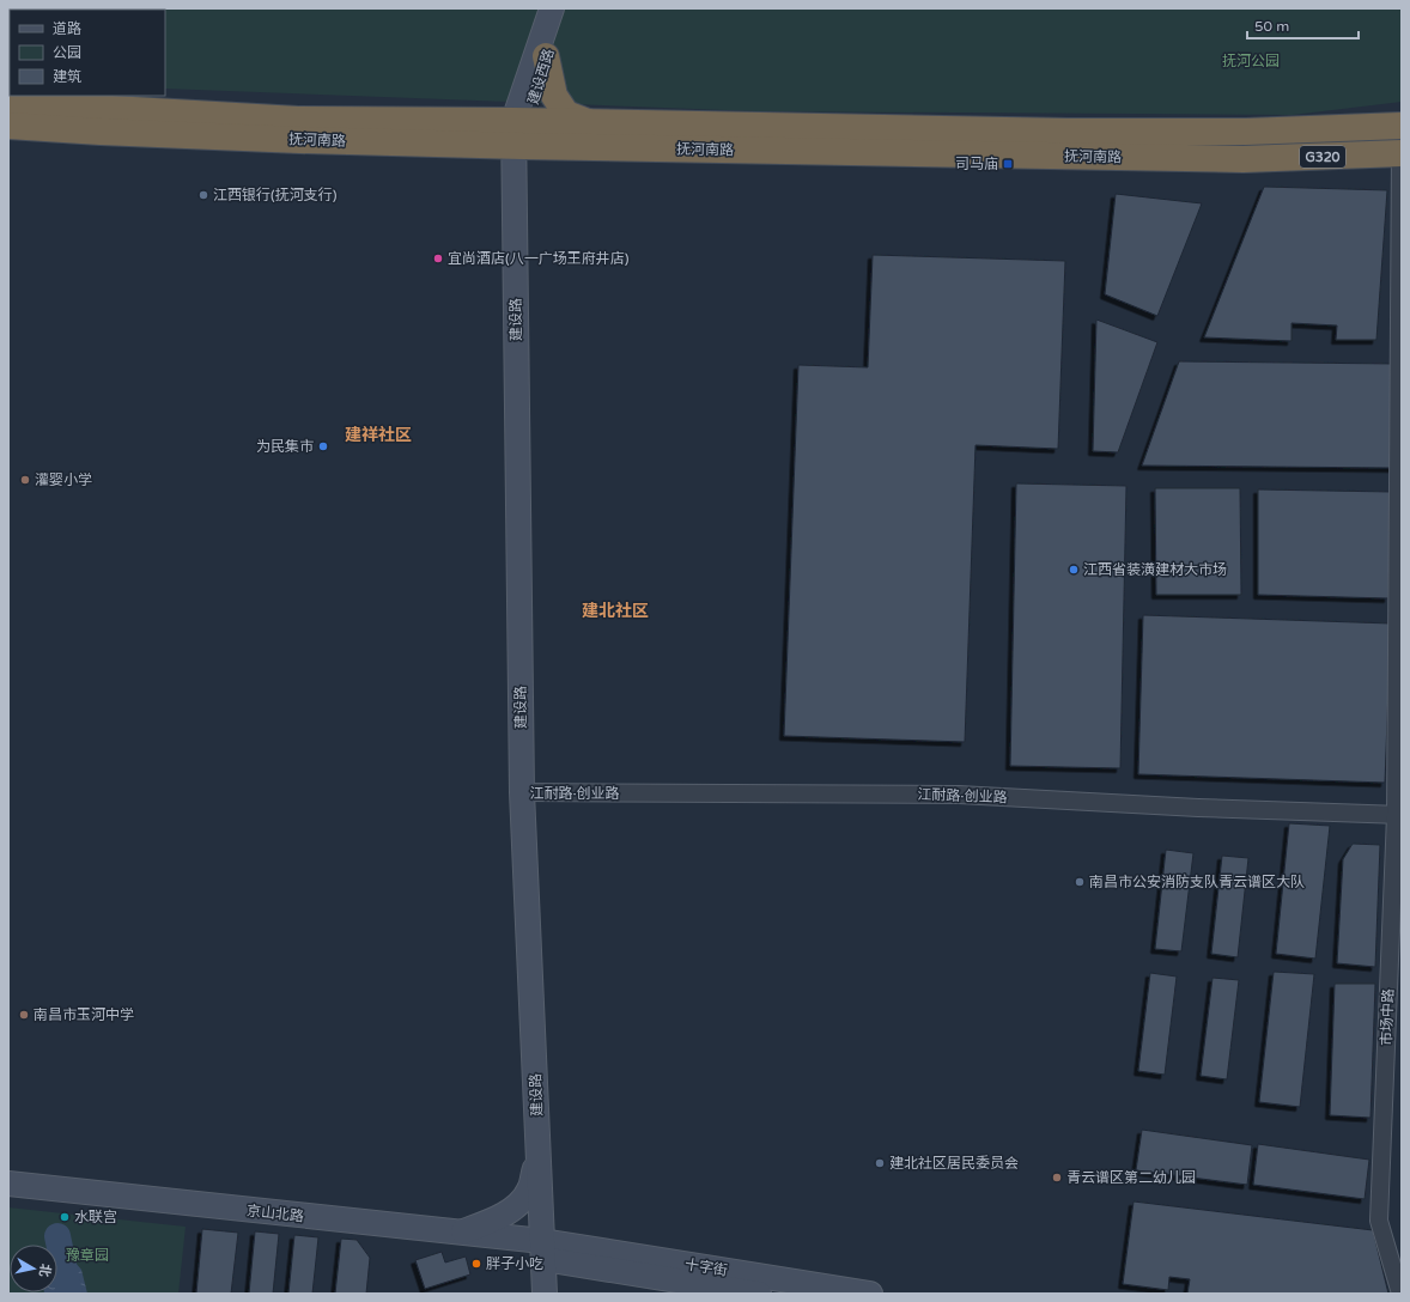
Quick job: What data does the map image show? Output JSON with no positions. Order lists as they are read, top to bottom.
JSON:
{
  "streets": {
    "highway": ["抚河南路", "G320"],
    "main road": [
      "建设西路",
      "建设路",
      "京山北路",
      "十字街"
    ],
    "street": ["江耐路·创业路", "市场中路"]
  },
  "crossings": [
    ["建设西路", "抚河南路"],
    ["建设西路", "建设路"],
    ["抚河南路", "建设路"],
    ["抚河南路", "市场中路"],
    ["建设路", "江耐路·创业路"],
    ["建设路", "京山北路"],
    ["建设路", "十字街"],
    ["江耐路·创业路", "市场中路"],
    ["京山北路", "十字街"]
  ],
  "districts": ["建祥社区", "建北社区"],
  "parks": ["抚河公园", "豫章园"],
  "places": {
    "transit": ["司马庙"],
    "other": [
      "江西银行(抚河支行)",
      "宜尚酒店(八一广场王府井店)",
      "为民集市",
      "灌婴小学",
      "江西省装潢建材大市场",
      "南昌市公安消防支队青云谱区大队",
      "南昌市玉河中学",
      "建北社区居民委员会",
      "青云谱区第二幼儿园",
      "水联宫",
      "胖子小吃"
    ]
  },
  "legend": ["道路", "公园", "建筑"],
  "scale_bar": "50 m",
  "north": "right"
}
